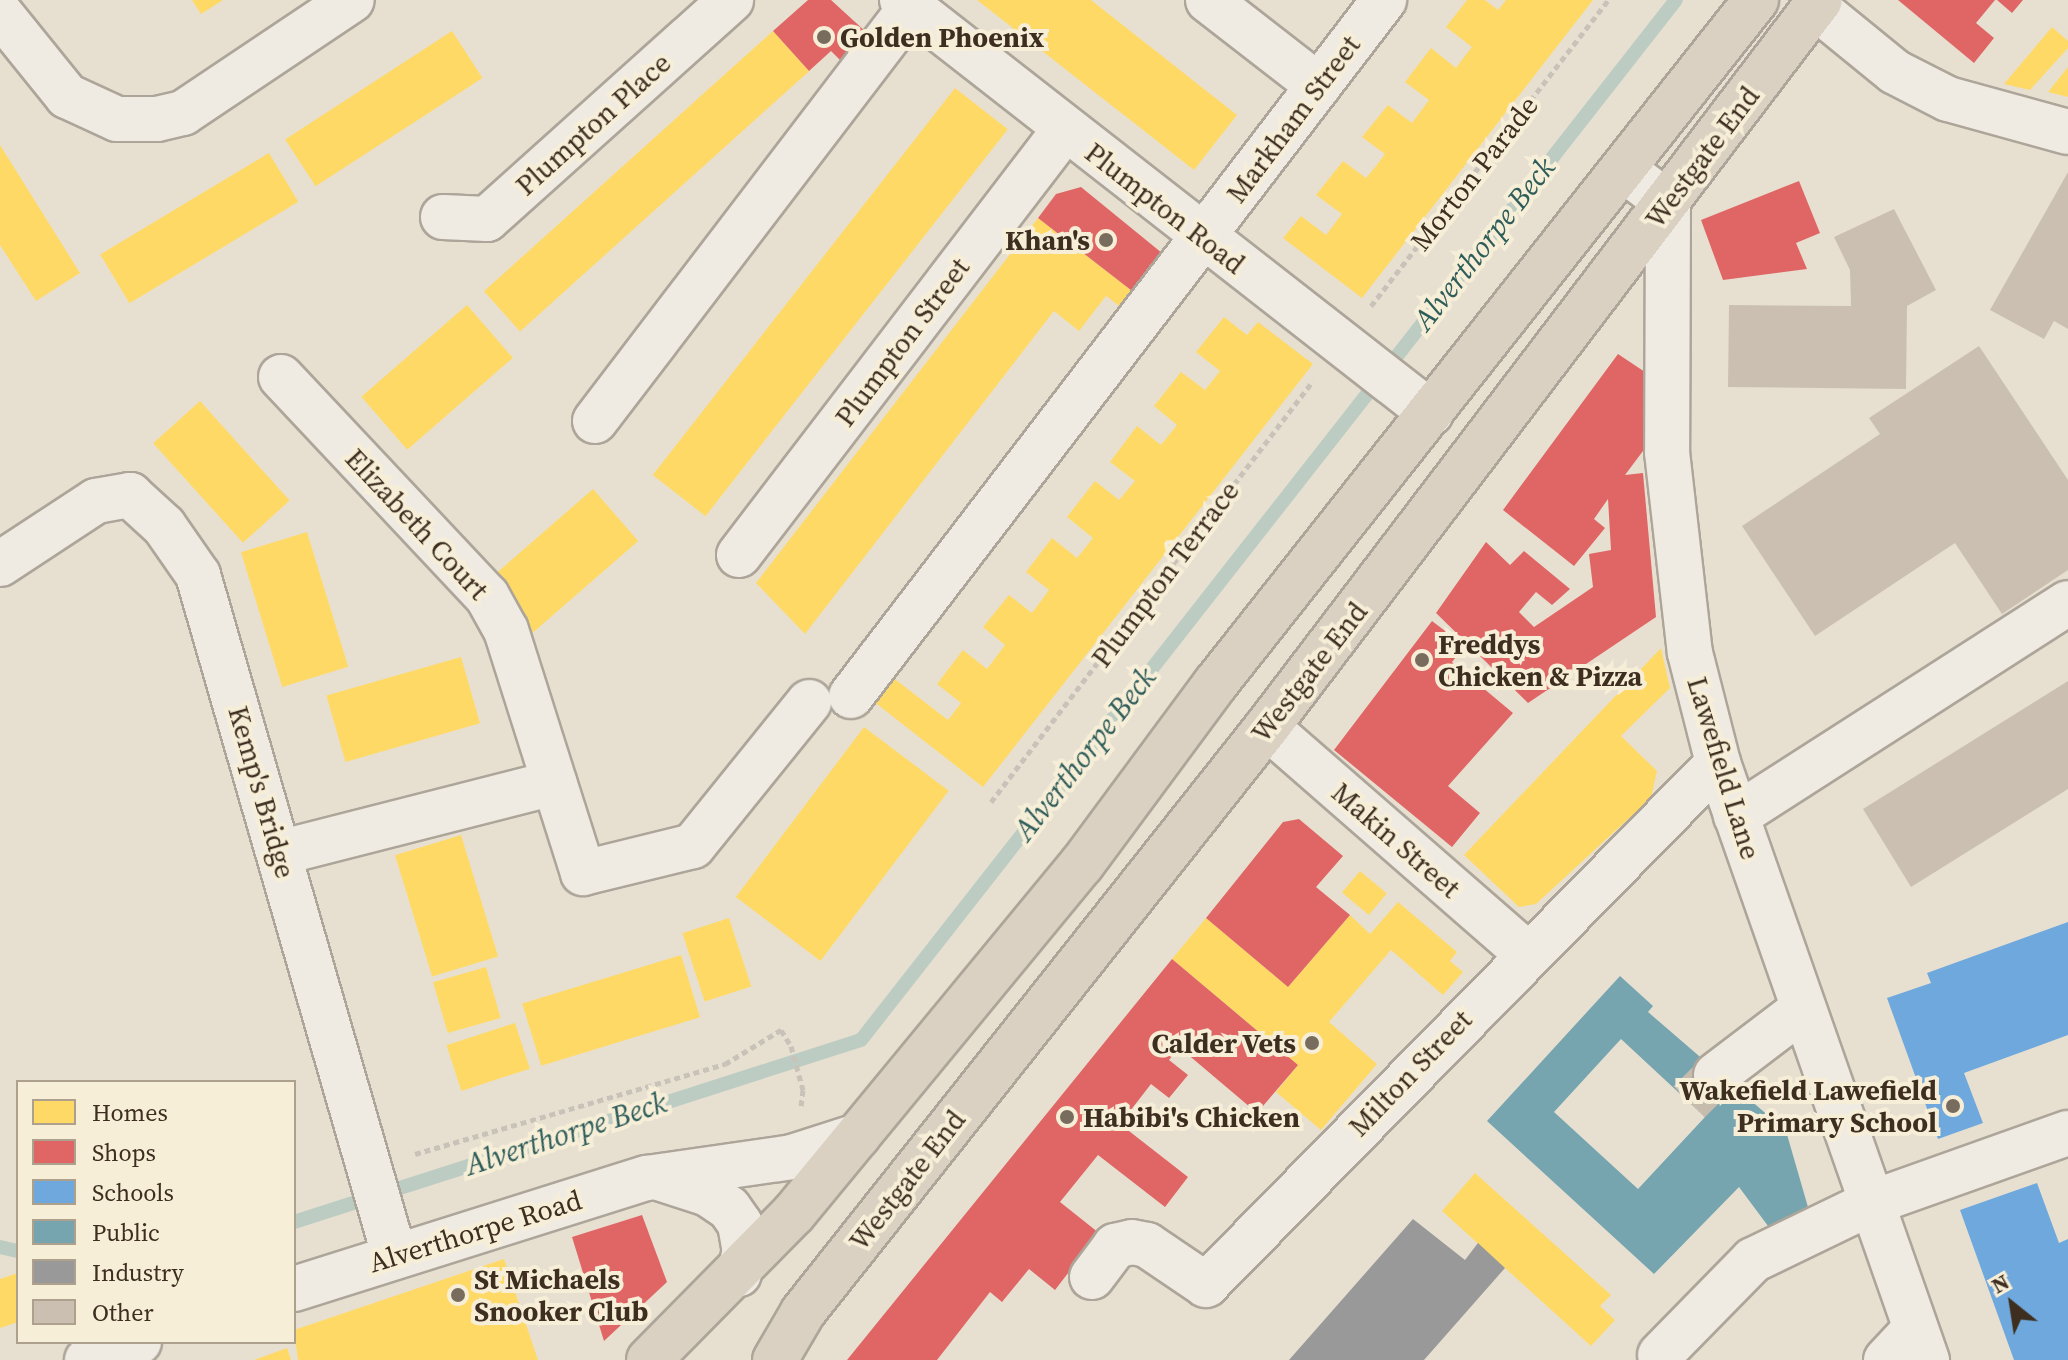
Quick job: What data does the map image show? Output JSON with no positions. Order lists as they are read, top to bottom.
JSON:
{
  "streets": {
    "highway": ["Westgate End"],
    "street": [
      "Markham Street",
      "Plumpton Place",
      "Plumpton Road",
      "Plumpton Street",
      "Elizabeth Court",
      "Lawefield Lane",
      "Kemp's Bridge",
      "Makin Street",
      "Milton Street",
      "Alverthorpe Road"
    ],
    "path": ["Morton Parade", "Plumpton Terrace"]
  },
  "crossings": [
    ["Markham Street", "Plumpton Road"],
    ["Westgate End", "Plumpton Road"],
    ["Westgate End", "Lawefield Lane"],
    ["Westgate End", "Makin Street"],
    ["Westgate End", "Alverthorpe Road"],
    ["Morton Parade", "Plumpton Road"],
    ["Morton Parade", "Plumpton Terrace"],
    ["Plumpton Road", "Plumpton Street"],
    ["Plumpton Road", "Plumpton Terrace"],
    ["Lawefield Lane", "Milton Street"],
    ["Kemp's Bridge", "Alverthorpe Road"],
    ["Makin Street", "Milton Street"]
  ],
  "water": ["Alverthorpe Beck"],
  "places": [
    "Golden Phoenix",
    "Khan's",
    "Freddys Chicken & Pizza",
    "Calder Vets",
    "Wakefield Lawefield Primary School",
    "Habibi's Chicken",
    "St Michaels Snooker Club"
  ],
  "legend": [
    "Homes",
    "Shops",
    "Schools",
    "Public",
    "Industry",
    "Other"
  ],
  "north": "top left"
}
